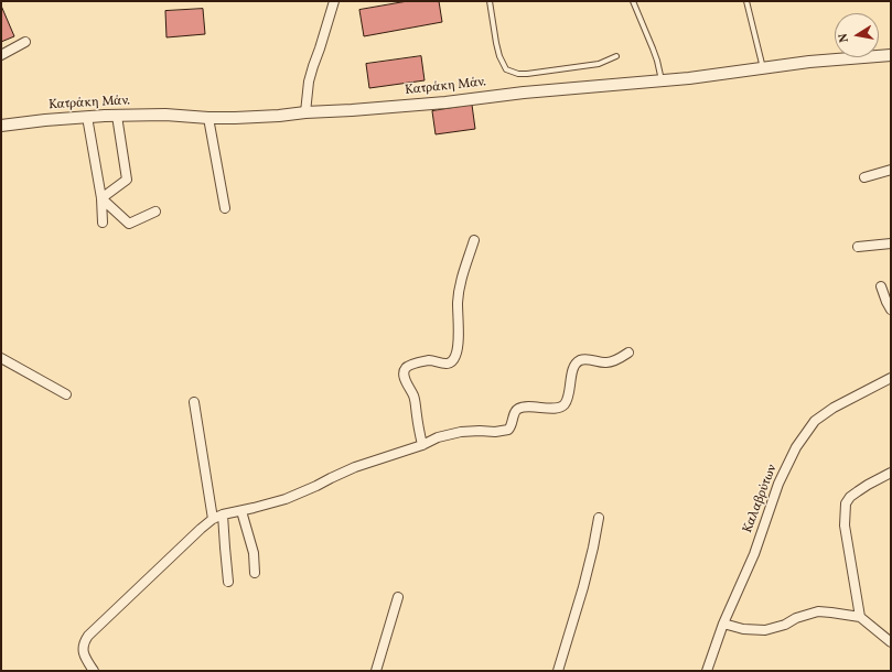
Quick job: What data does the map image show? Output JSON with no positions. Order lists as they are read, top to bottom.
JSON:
{
  "streets": {
    "street": ["Κατράκη Μάν.", "Καλαβρύτων"]
  },
  "north": "left"
}
